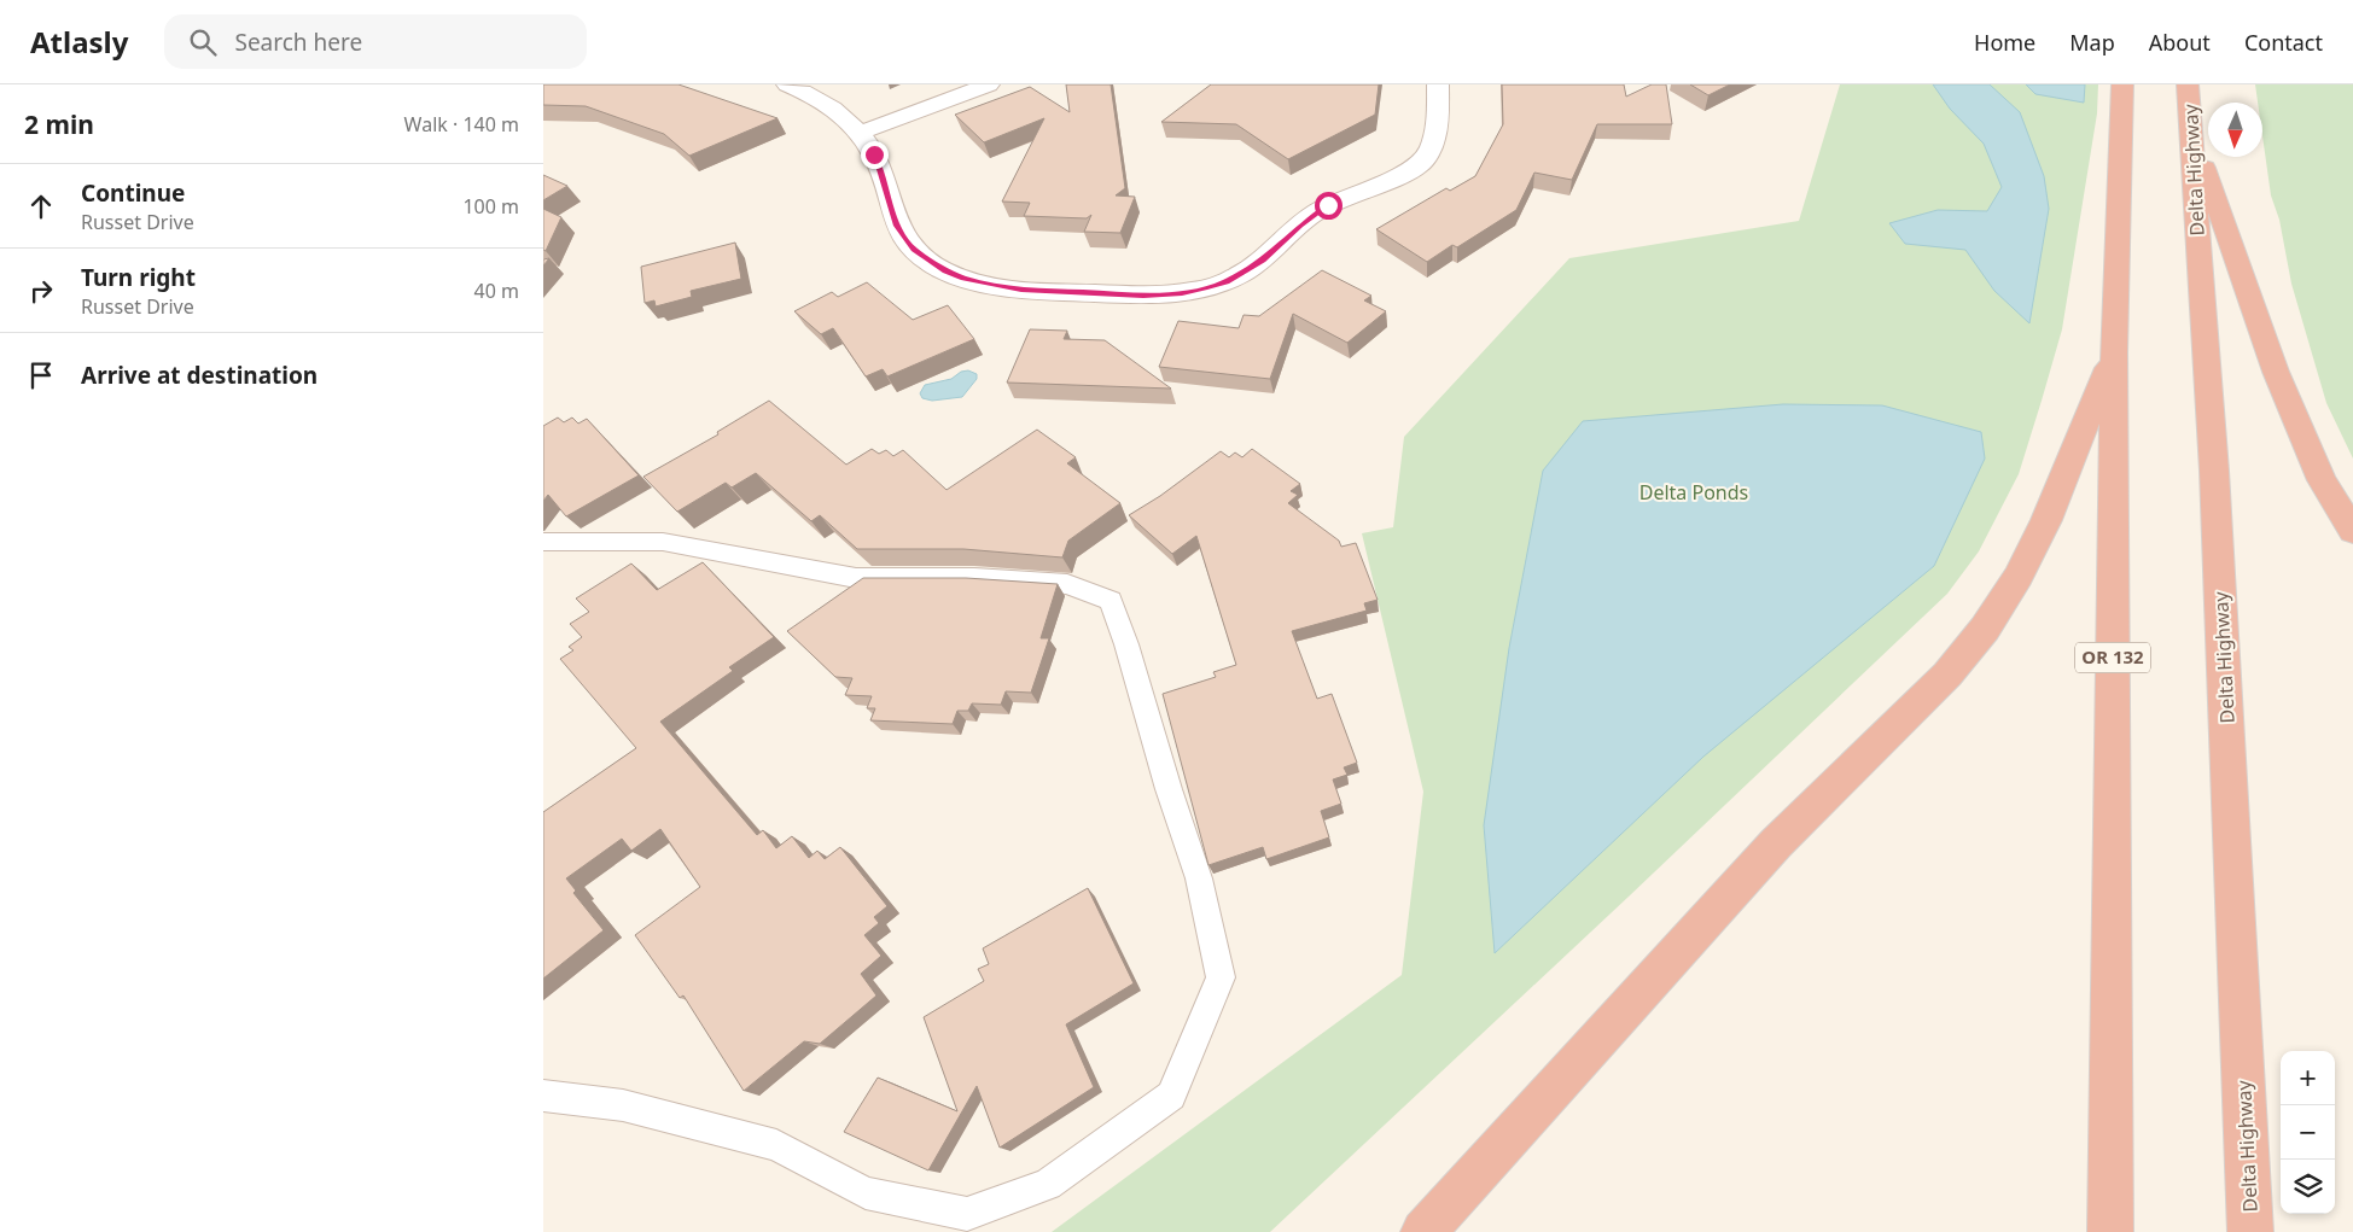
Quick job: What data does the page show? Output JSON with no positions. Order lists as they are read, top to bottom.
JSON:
{
  "streets": {
    "highway": ["Delta Highway", "OR 132"]
  },
  "parks": ["Delta Ponds"],
  "north": "bottom",
  "page": {
    "header": "Atlasly",
    "search": "Search here",
    "nav": [
      "Home",
      "Map",
      "About",
      "Contact"
    ],
    "heading": ["2 min", "Walk · 140 m"],
    "list": [
      ["Continue", "Russet Drive", "100 m"],
      ["Turn right", "Russet Drive", "40 m"],
      "Arrive at destination"
    ],
    "map_buttons": ["+", "−"]
  }
}
